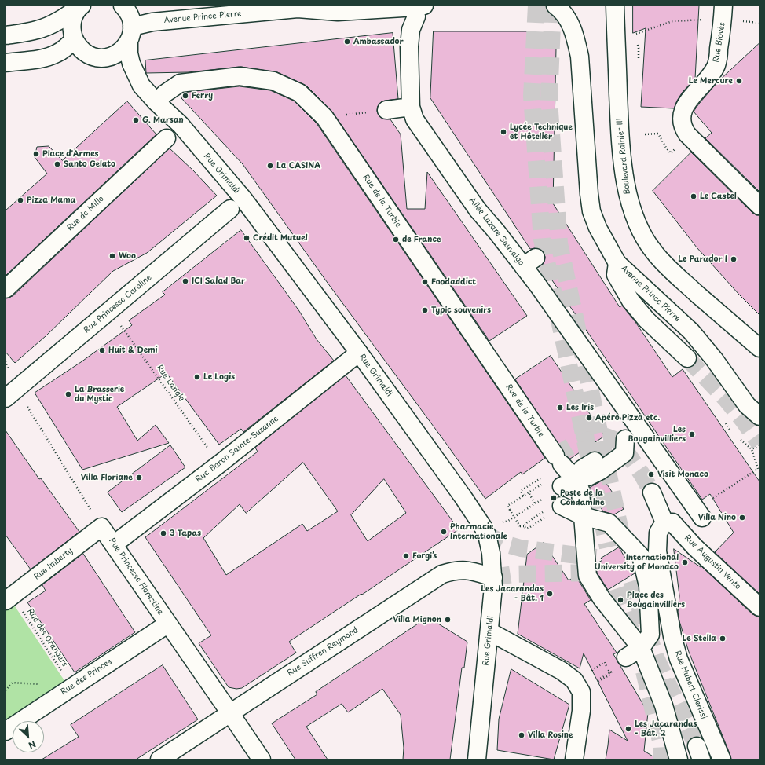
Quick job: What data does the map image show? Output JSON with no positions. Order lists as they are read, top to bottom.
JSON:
{
  "streets": {
    "street": [
      "Avenue Prince Pierre",
      "Rue Biovès",
      "Boulevard Rainier III",
      "Rue Grimaldi",
      "Rue de la Turbie",
      "Rue de Millo",
      "Allée Lazare Sauvaigo",
      "Rue Princesse Caroline",
      "Rue Baron Sainte-Suzanne",
      "Rue Augustin Vento",
      "Rue Imberty",
      "Rue Princesse Florestine",
      "Rue Suffren Reymond",
      "Rue des Princes",
      "Rue Hubert Clerissi"
    ],
    "path": ["Rue Langlé", "Rue des Orangers"]
  },
  "crossings": [
    ["Avenue Prince Pierre", "Rue Grimaldi"],
    ["Avenue Prince Pierre", "Allée Lazare Sauvaigo"],
    ["Rue Grimaldi", "Rue de la Turbie"],
    ["Rue Grimaldi", "Rue Baron Sainte-Suzanne"],
    ["Rue Grimaldi", "Rue Suffren Reymond"],
    ["Rue Princesse Caroline", "Rue Langlé"],
    ["Rue Langlé", "Rue Baron Sainte-Suzanne"],
    ["Rue Baron Sainte-Suzanne", "Rue Princesse Florestine"],
    ["Rue Augustin Vento", "Rue Hubert Clerissi"],
    ["Rue Imberty", "Rue Princesse Florestine"],
    ["Rue Imberty", "Rue des Orangers"],
    ["Rue Princesse Florestine", "Rue Suffren Reymond"],
    ["Rue Princesse Florestine", "Rue des Princes"],
    ["Rue des Orangers", "Rue des Princes"]
  ],
  "places": [
    "Ambassador",
    "Le Mercure",
    "Ferry",
    "G. Marsan",
    "Lycée Technique et Hôtelier",
    "Place d'Armes",
    "Santo Gelato",
    "La CASINA",
    "Le Castel",
    "Pizza Mama",
    "Crédit Mutuel",
    "de France",
    "Woo",
    "Le Parador I",
    "ICI Salad Bar",
    "Foodaddict",
    "Typic souvenirs",
    "Huit & Demi",
    "Le Logis",
    "La Brasserie du Mystic",
    "Les Iris",
    "Apéro Pizza etc.",
    "Les Bougainvilliers",
    "Visit Monaco",
    "Villa Floriane",
    "Poste de la Condamine",
    "Villa Nino",
    "Pharmacie Internationale",
    "3 Tapas",
    "Forgi’s",
    "International University of Monaco",
    "Les Jacarandas - Bât. 1",
    "Place des Bougainvilliers",
    "Villa Mignon",
    "Le Stella",
    "Les Jacarandas - Bât. 2",
    "Villa Rosine"
  ],
  "north": "bottom right"
}
